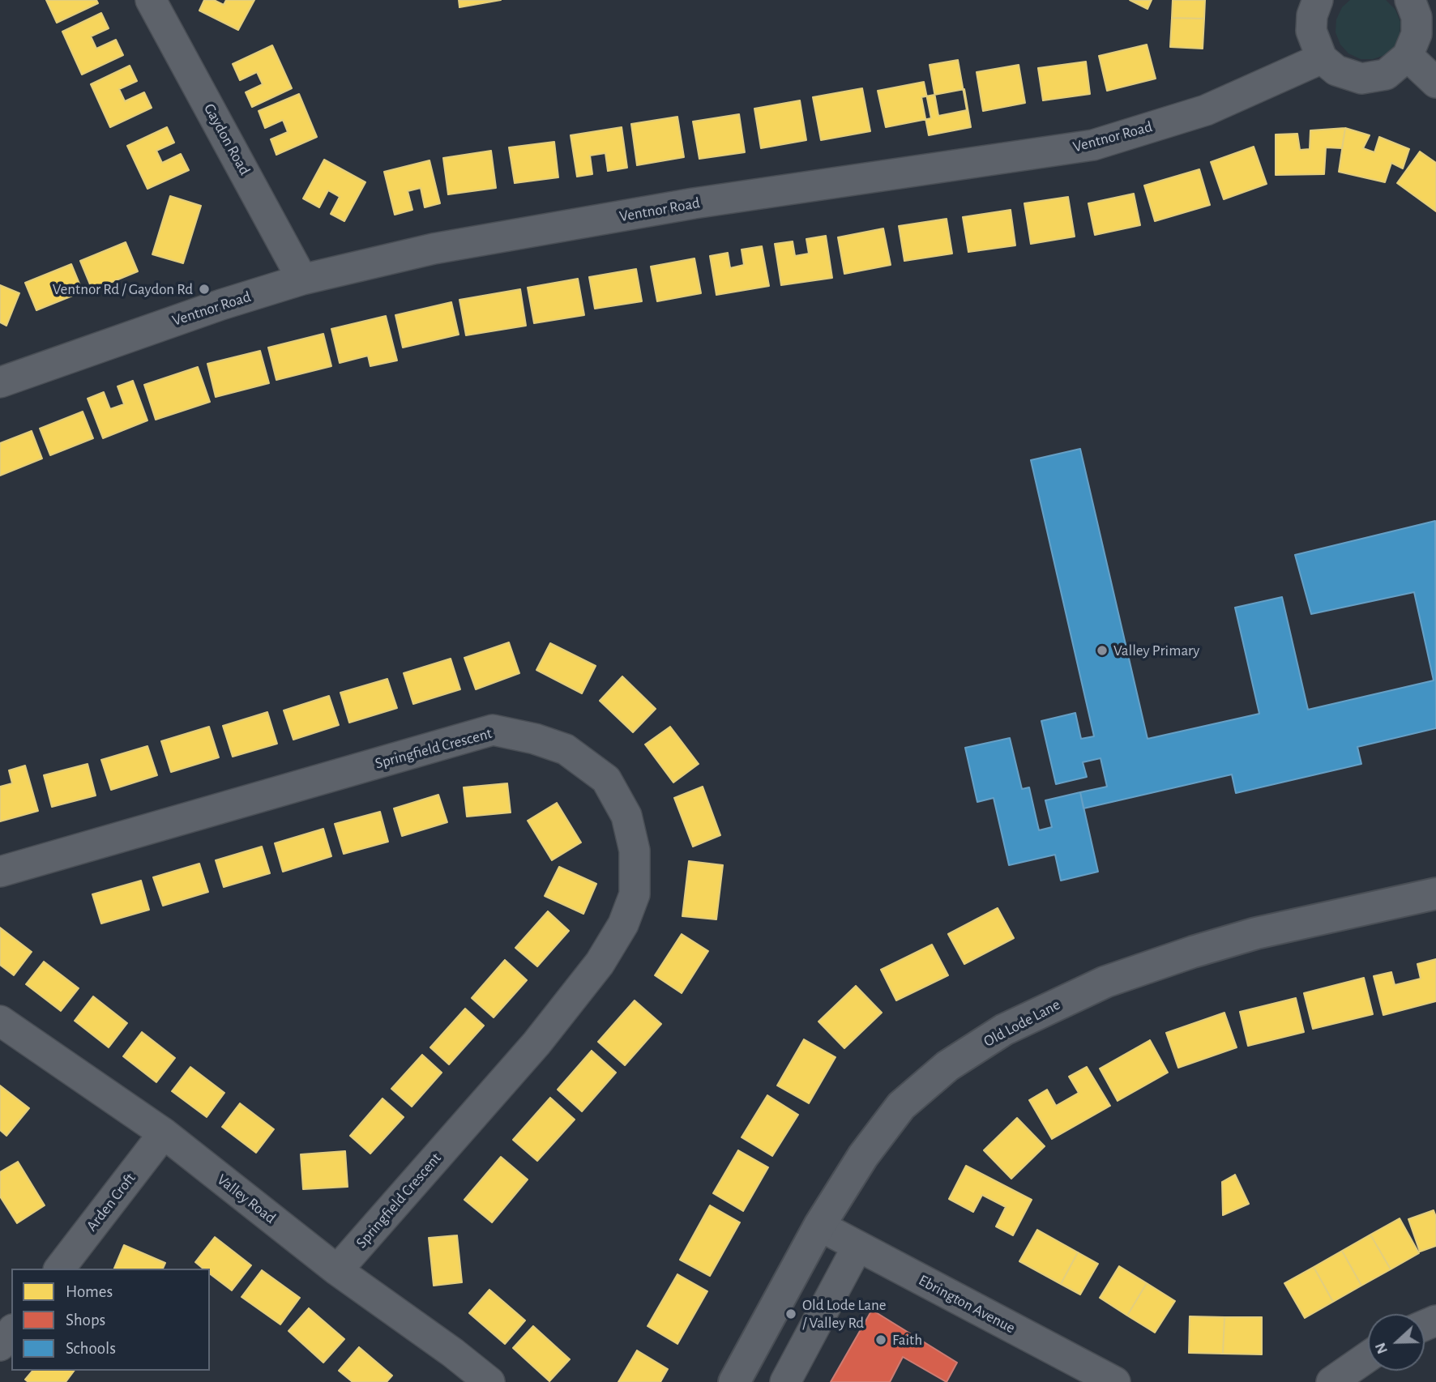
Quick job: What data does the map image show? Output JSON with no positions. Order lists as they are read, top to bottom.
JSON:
{
  "streets": {
    "street": [
      "Ventnor Road",
      "Gaydon Road",
      "Springfield Crescent",
      "Old Lode Lane",
      "Valley Road",
      "Arden Croft",
      "Ebrington Avenue"
    ]
  },
  "crossings": [
    ["Ventnor Road", "Gaydon Road"],
    ["Springfield Crescent", "Valley Road"],
    ["Old Lode Lane", "Ebrington Avenue"],
    ["Valley Road", "Arden Croft"]
  ],
  "places": [
    "Ventnor Rd / Gaydon Rd",
    "Valley Primary",
    "Old Lode Lane / Valley Rd",
    "Faith"
  ],
  "legend": ["Homes", "Shops", "Schools"],
  "north": "left"
}
